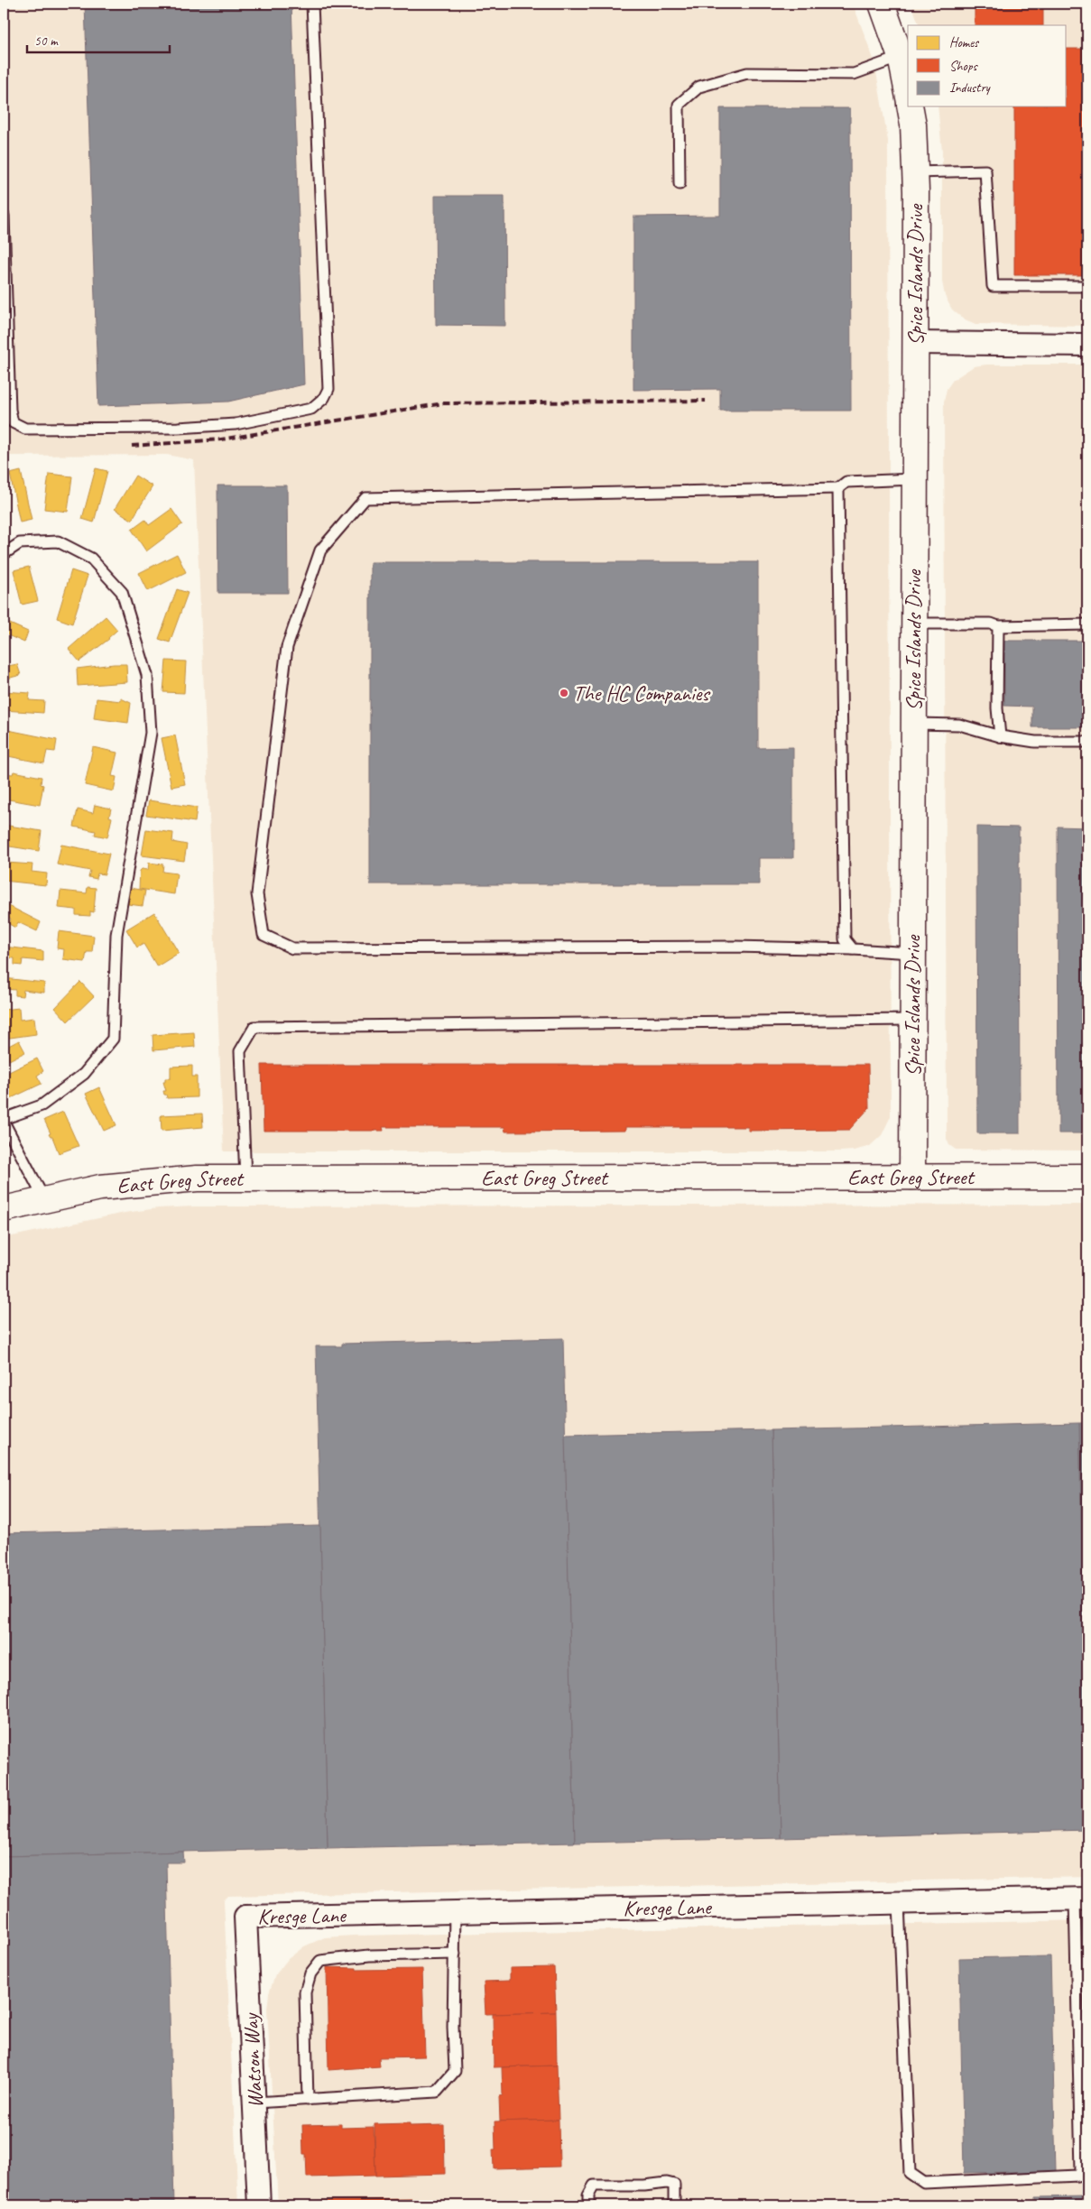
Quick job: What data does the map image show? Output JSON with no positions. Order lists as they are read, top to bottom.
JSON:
{
  "streets": {
    "street": [
      "Spice Islands Drive",
      "East Greg Street",
      "Kresge Lane",
      "Watson Way"
    ]
  },
  "crossings": [
    ["Spice Islands Drive", "East Greg Street"],
    ["Kresge Lane", "Watson Way"]
  ],
  "places": ["The HC Companies"],
  "legend": ["Homes", "Shops", "Industry"],
  "scale_bar": "50 m"
}
